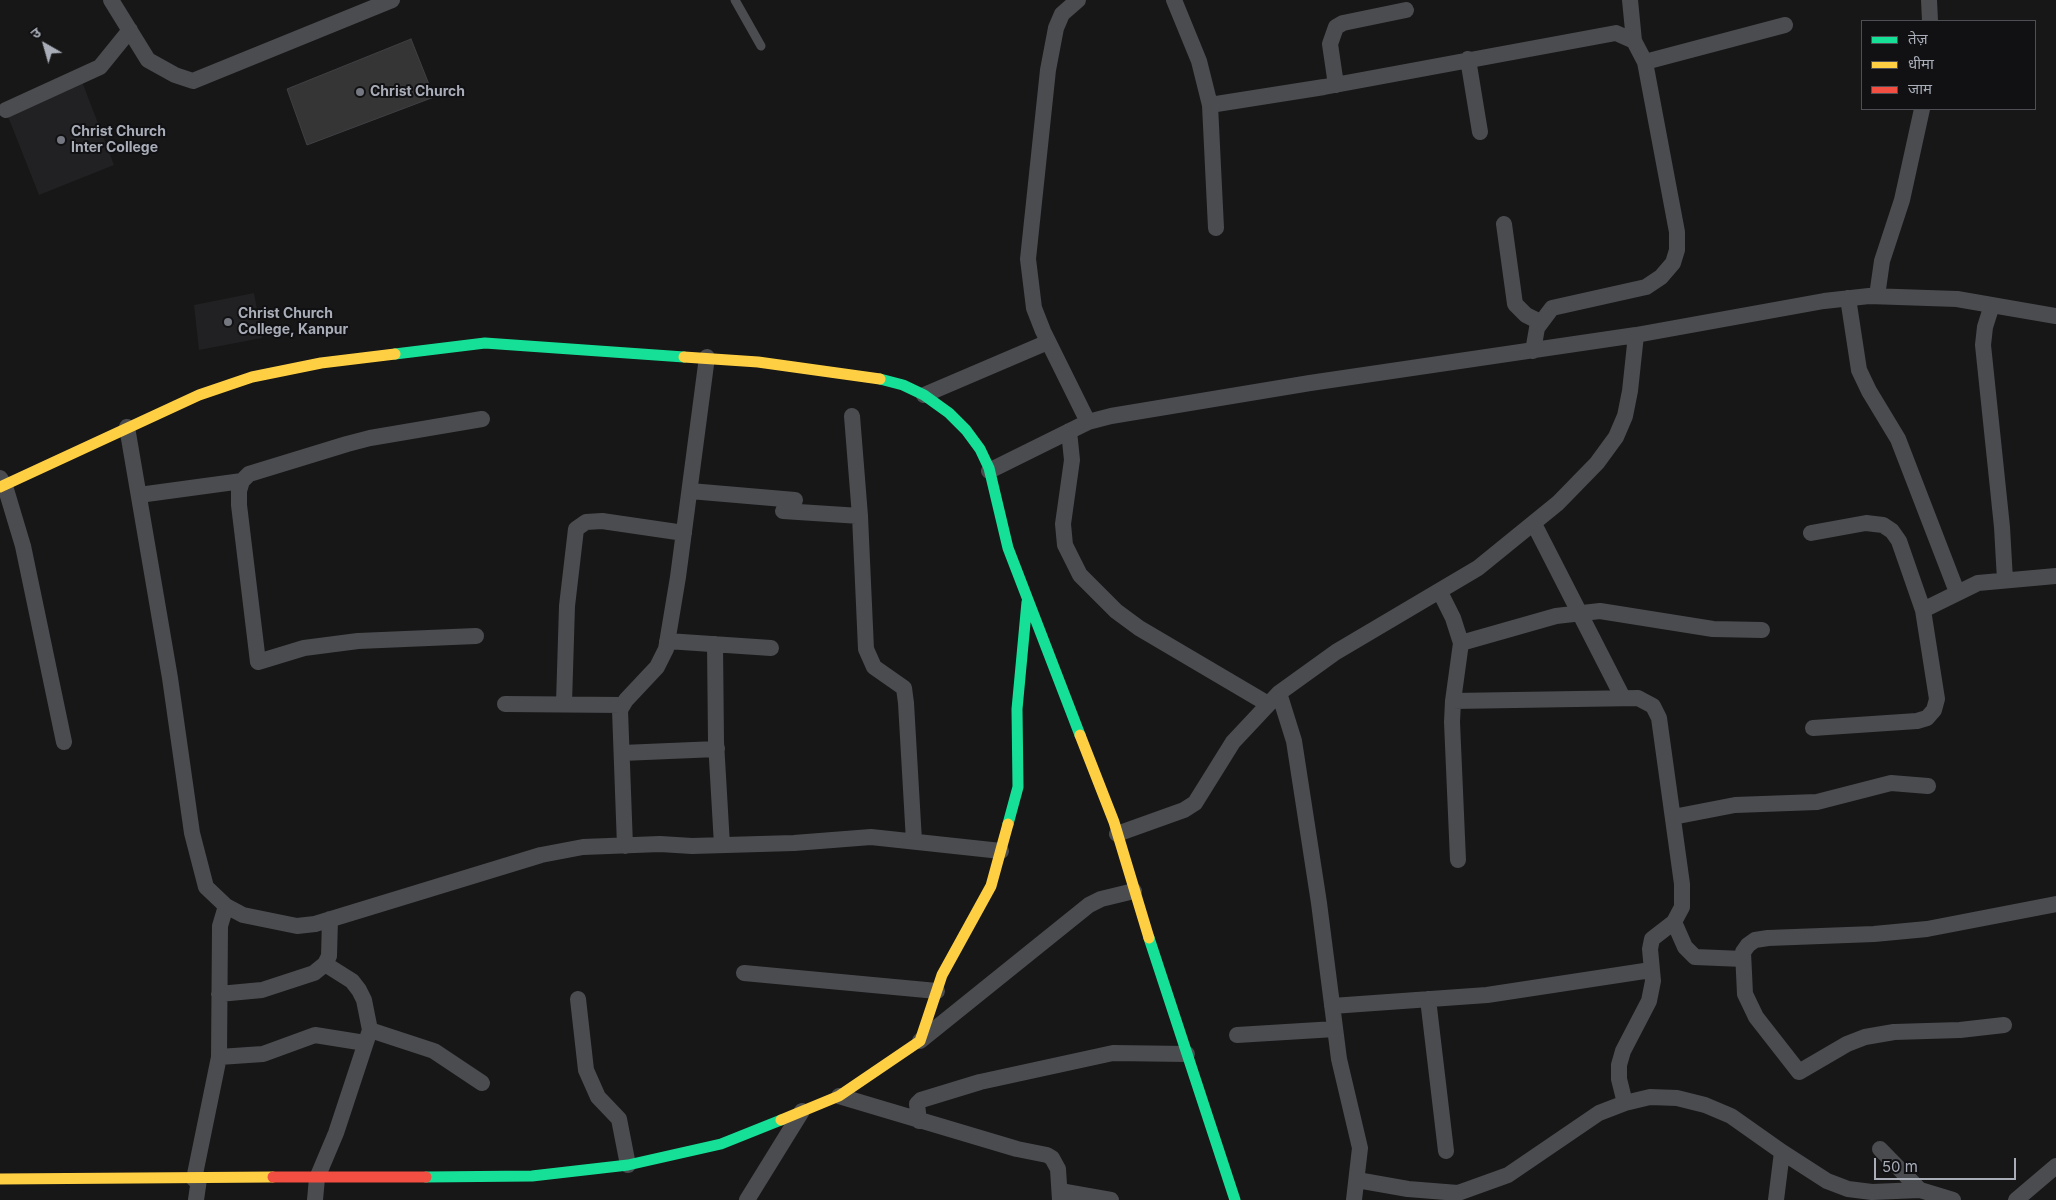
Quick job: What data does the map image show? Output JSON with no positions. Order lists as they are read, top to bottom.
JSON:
{
  "places": ["Christ Church", "Christ Church Inter College", "Christ Church College, Kanpur"],
  "legend": ["तेज़", "धीमा", "जाम"],
  "scale_bar": "50 m",
  "north": "top left"
}
